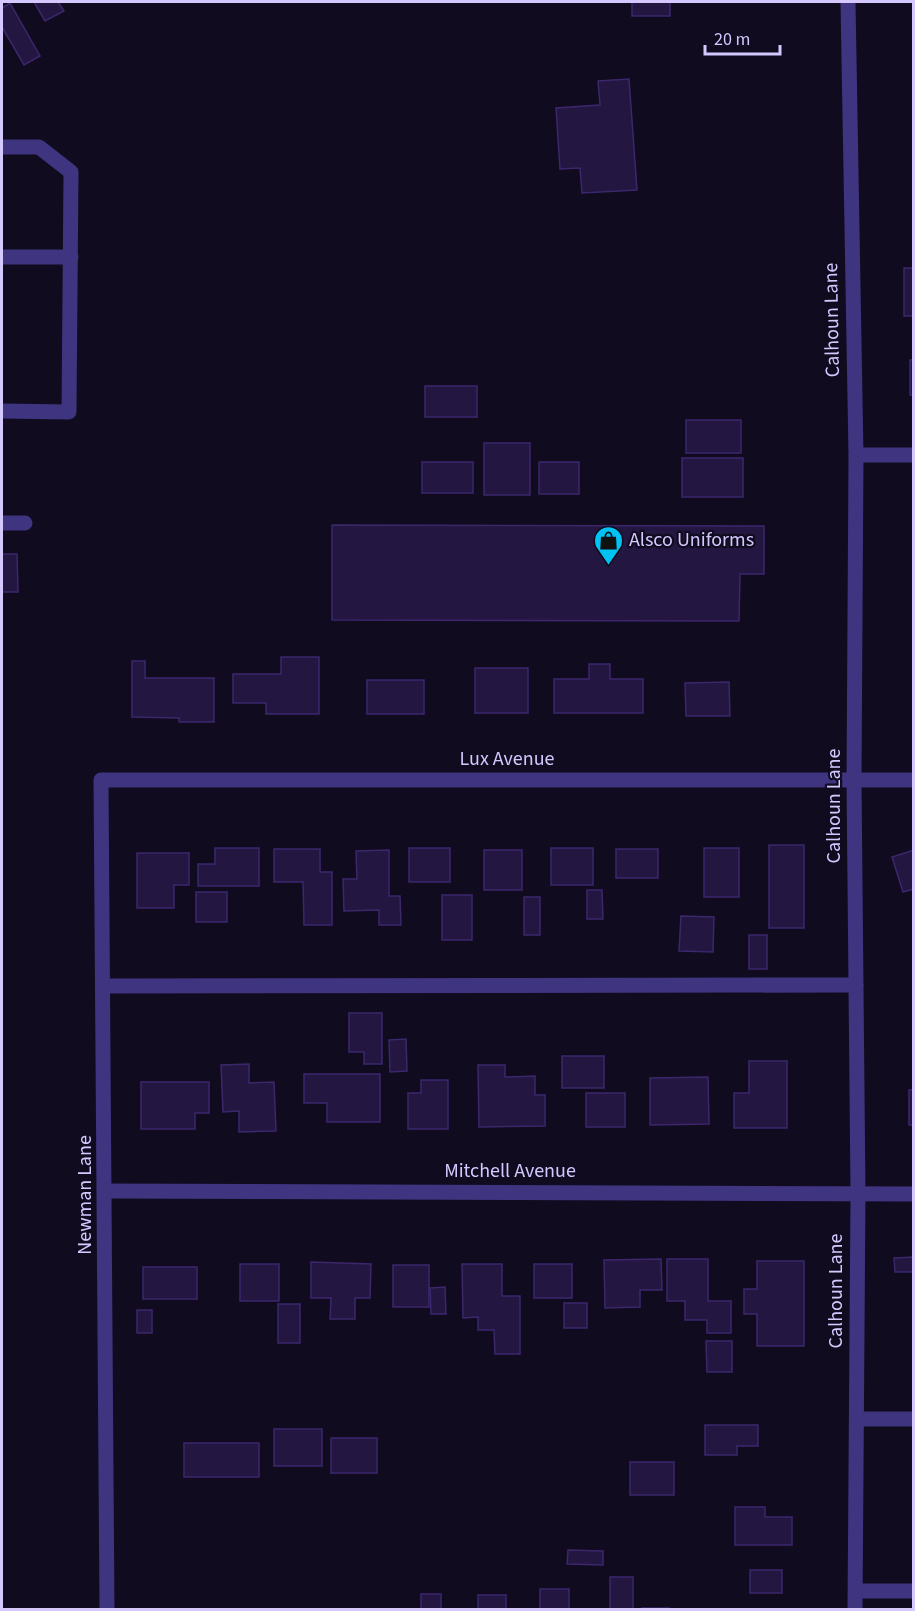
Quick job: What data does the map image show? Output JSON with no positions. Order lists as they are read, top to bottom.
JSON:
{
  "streets": {
    "street": [
      "Calhoun Lane",
      "Lux Avenue",
      "Mitchell Avenue",
      "Newman Lane"
    ]
  },
  "crossings": [
    ["Calhoun Lane", "Lux Avenue"],
    ["Calhoun Lane", "Mitchell Avenue"],
    ["Lux Avenue", "Newman Lane"],
    ["Mitchell Avenue", "Newman Lane"]
  ],
  "places": {
    "shop": ["Alsco Uniforms"]
  },
  "scale_bar": "20 m"
}
